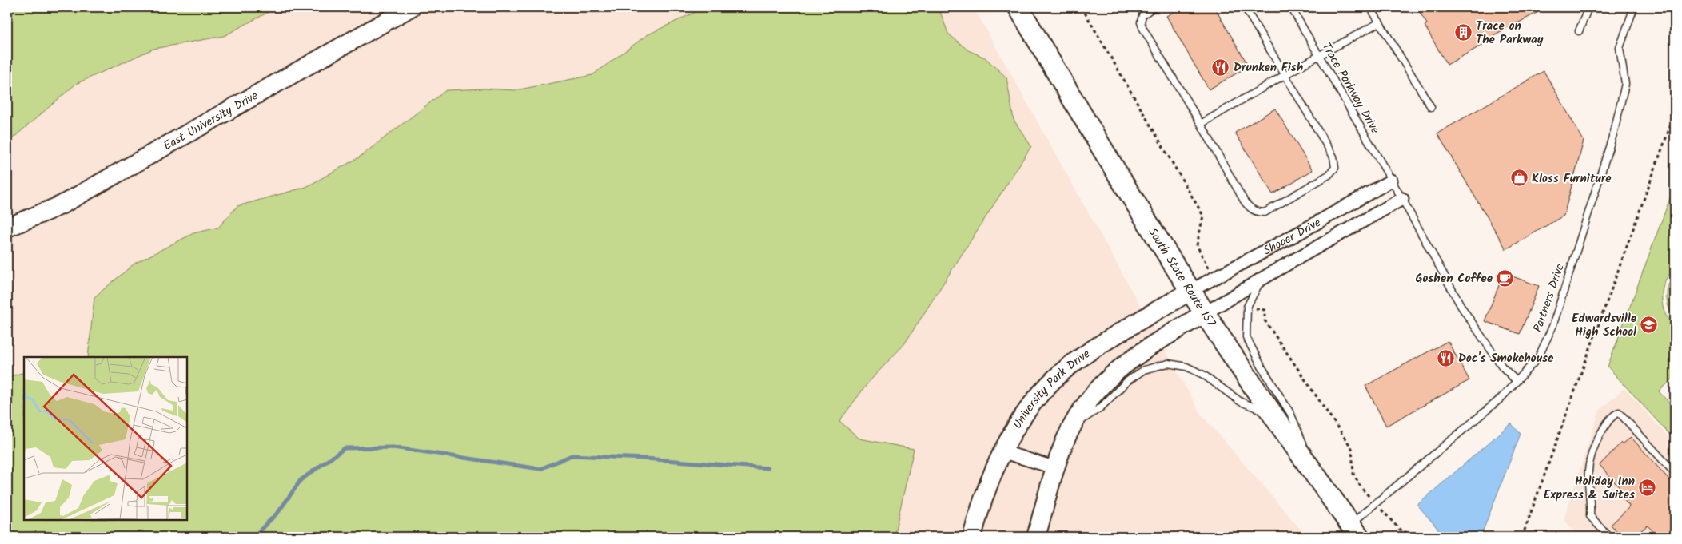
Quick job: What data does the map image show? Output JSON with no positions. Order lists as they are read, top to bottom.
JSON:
{
  "streets": {
    "main road": ["South State Route 157"],
    "street": ["East University Drive", "Shoger Drive", "University Park Drive"],
    "lane": ["Trace Parkway Drive", "Partners Drive"]
  },
  "crossings": [
    ["Trace Parkway Drive", "Shoger Drive"],
    ["Trace Parkway Drive", "Partners Drive"],
    ["Shoger Drive", "South State Route 157"],
    ["Shoger Drive", "University Park Drive"],
    ["South State Route 157", "Partners Drive"],
    ["South State Route 157", "University Park Drive"]
  ],
  "places": {
    "building": ["Trace on The Parkway"],
    "restaurant": ["Drunken Fish", "Doc's Smokehouse"],
    "shop": ["Kloss Furniture"],
    "cafe": ["Goshen Coffee"],
    "school or university": ["Edwardsville High School"],
    "hotel": ["Holiday Inn Express & Suites"]
  }
}
